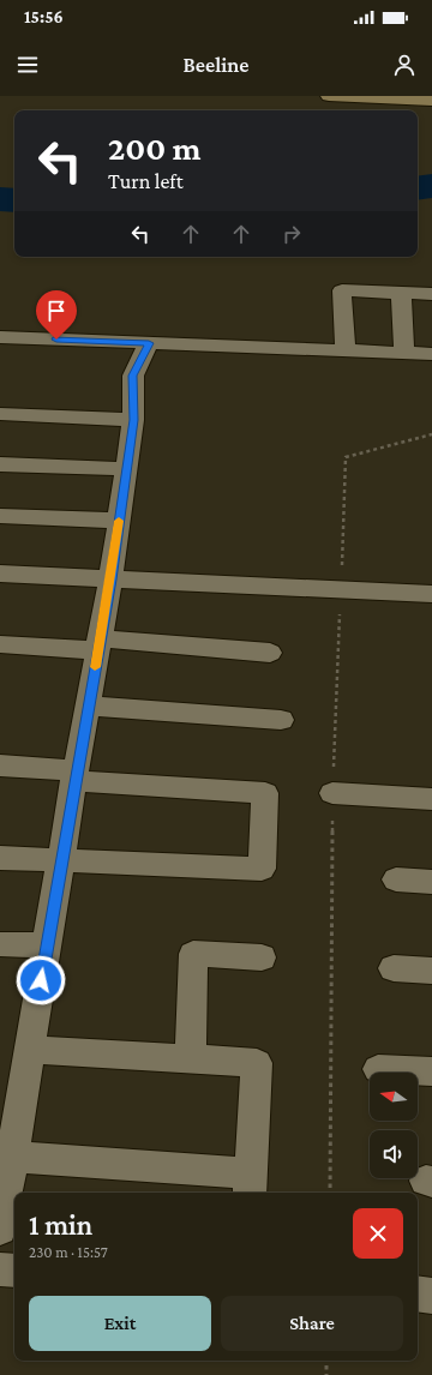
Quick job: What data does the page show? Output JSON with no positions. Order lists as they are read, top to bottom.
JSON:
{
  "north": "left",
  "page": {
    "status": "15:56",
    "header": "Beeline",
    "turn": ["200 m", "Turn left"],
    "heading": ["1 min", "230 m · 15:57"],
    "buttons": ["Exit", "Share"]
  }
}
